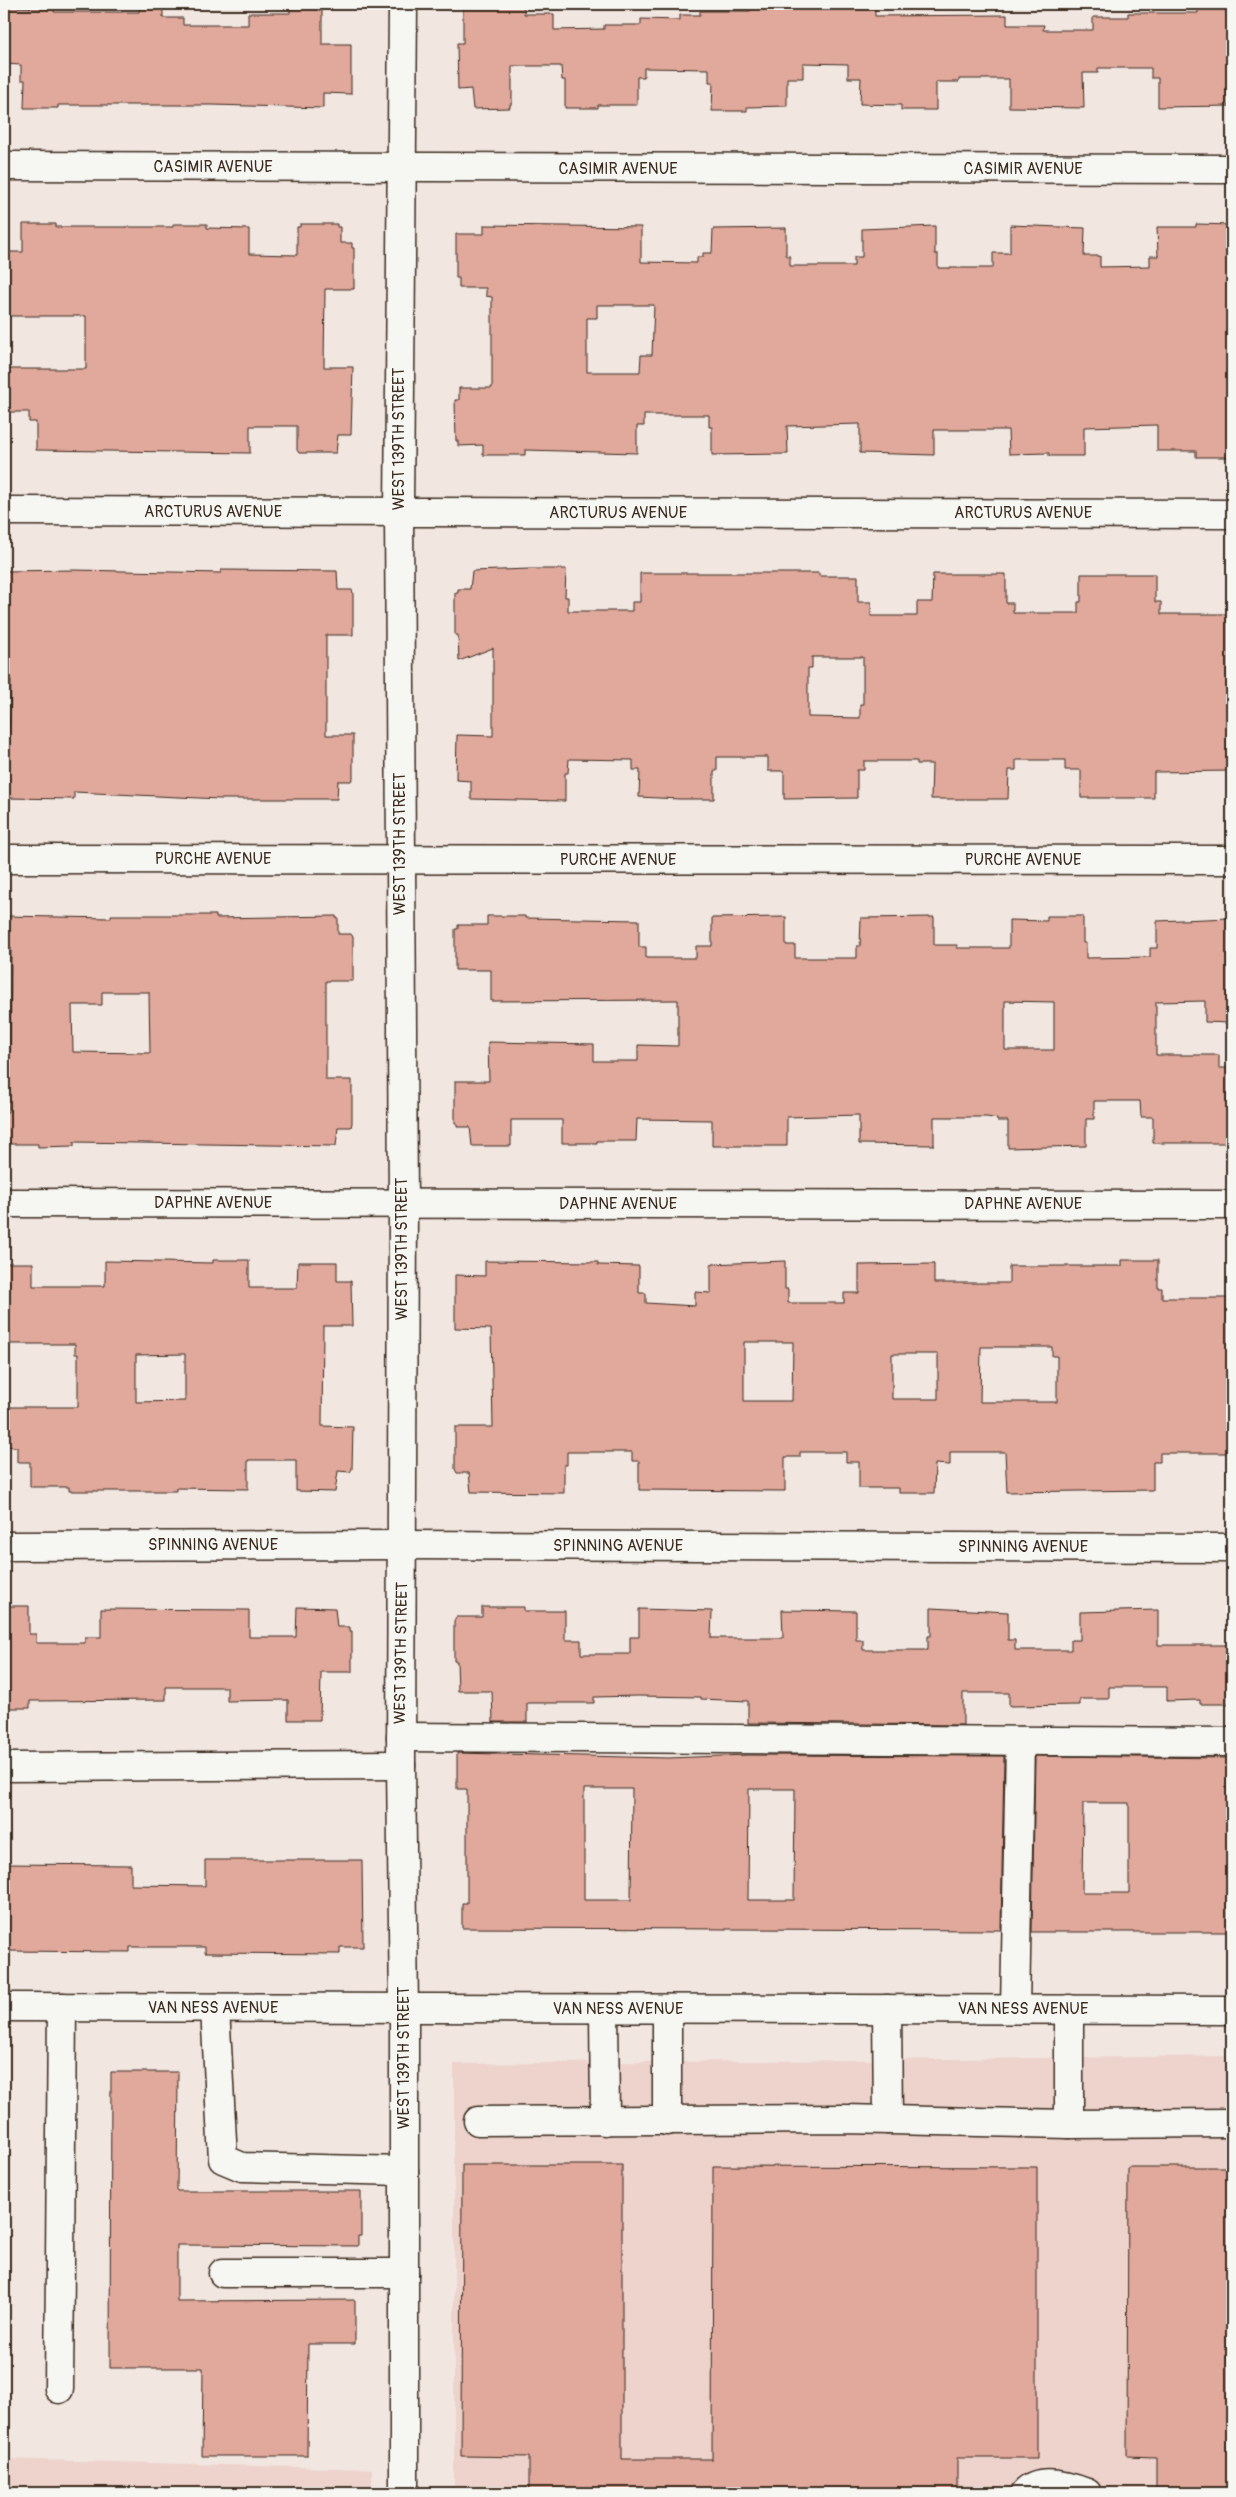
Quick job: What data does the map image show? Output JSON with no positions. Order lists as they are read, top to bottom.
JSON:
{
  "streets": {
    "street": [
      "CASIMIR AVENUE",
      "WEST 139TH STREET",
      "ARCTURUS AVENUE",
      "PURCHE AVENUE",
      "DAPHNE AVENUE",
      "SPINNING AVENUE",
      "VAN NESS AVENUE"
    ]
  },
  "crossings": [
    ["CASIMIR AVENUE", "WEST 139TH STREET"],
    ["WEST 139TH STREET", "ARCTURUS AVENUE"],
    ["WEST 139TH STREET", "PURCHE AVENUE"],
    ["WEST 139TH STREET", "DAPHNE AVENUE"],
    ["WEST 139TH STREET", "SPINNING AVENUE"],
    ["WEST 139TH STREET", "VAN NESS AVENUE"]
  ]
}
